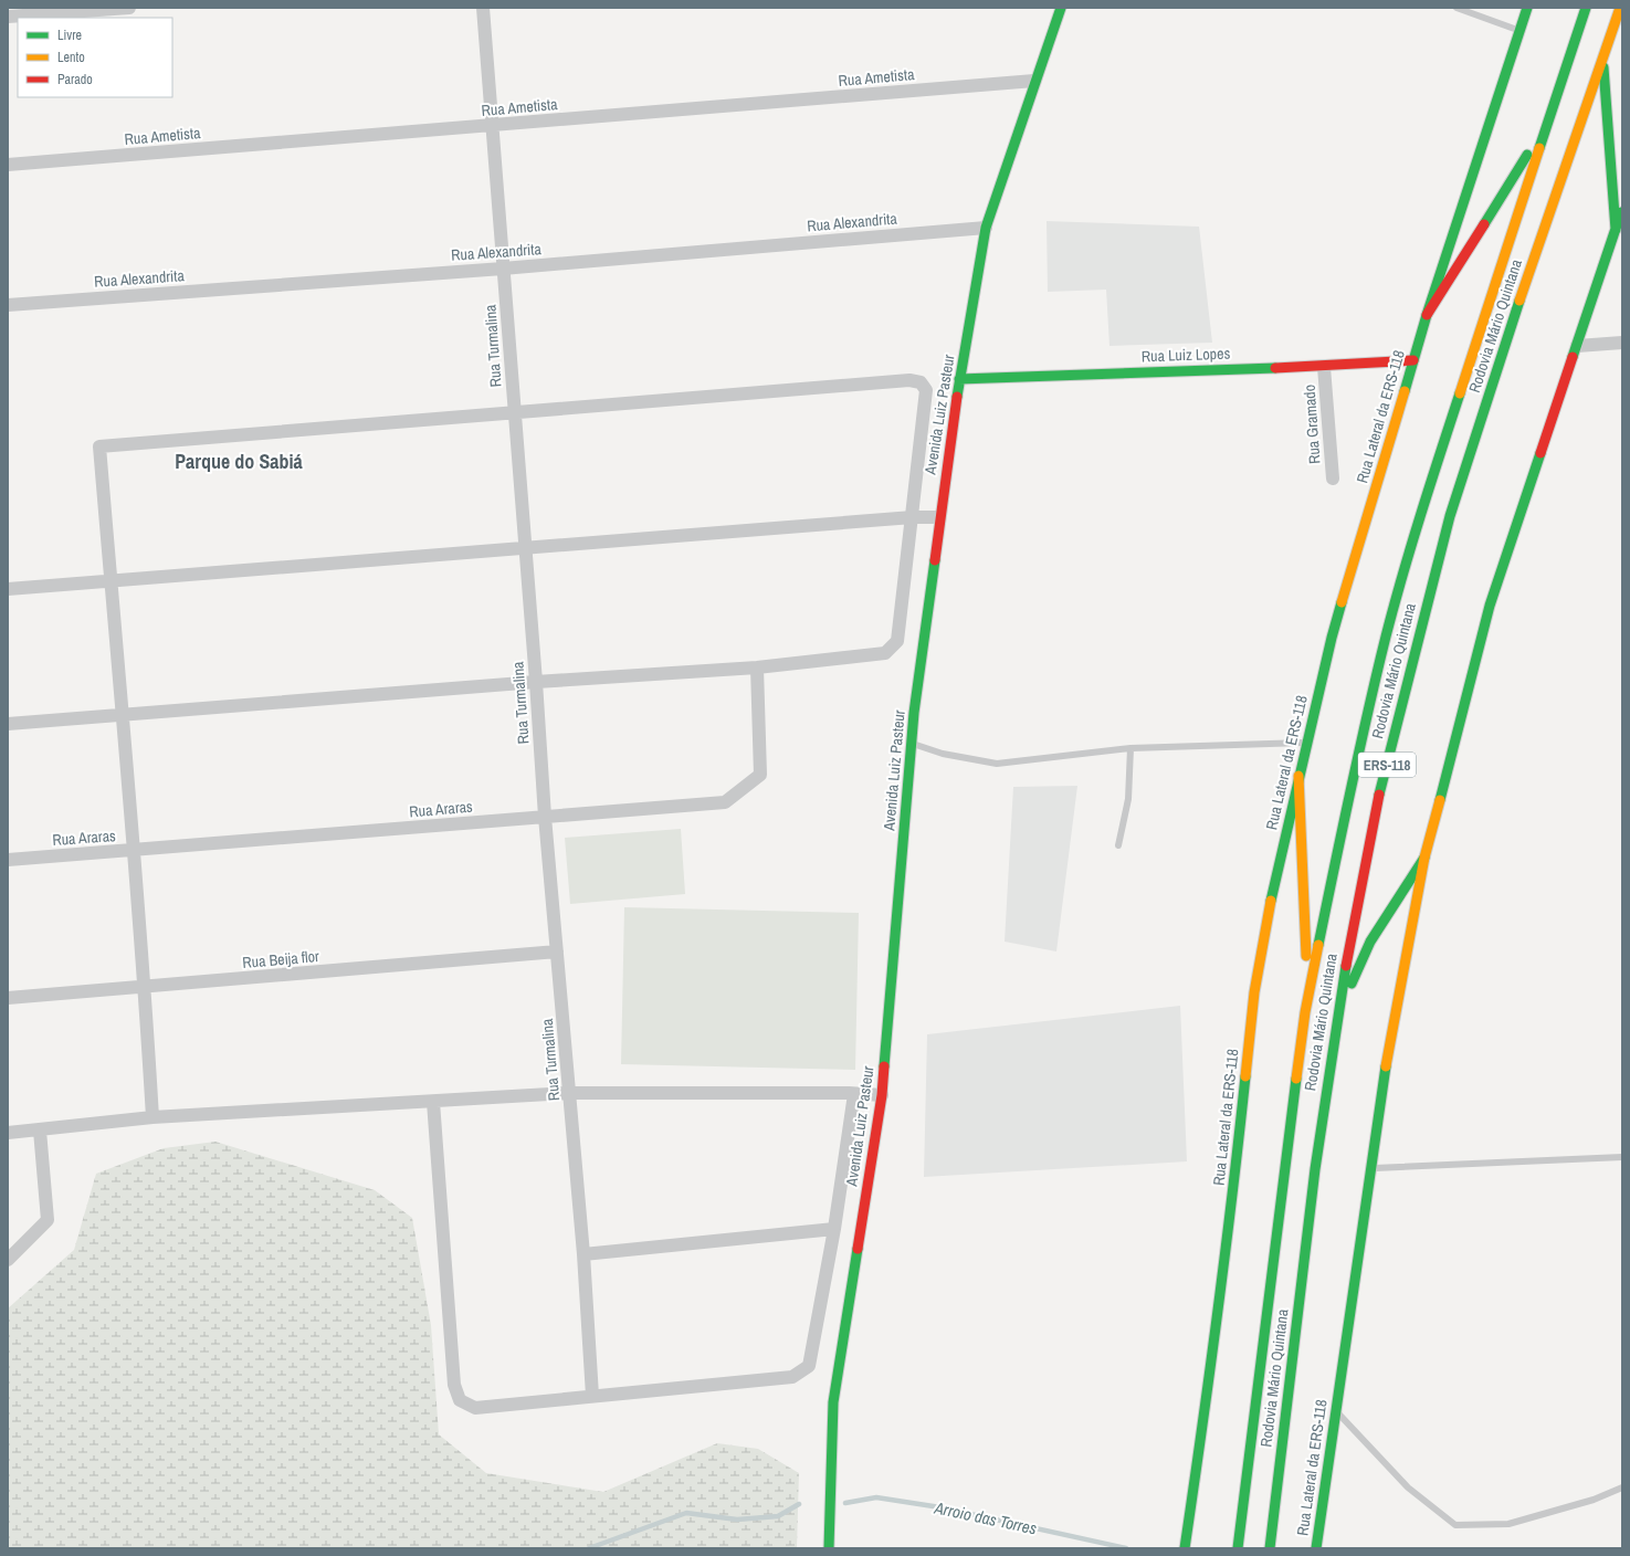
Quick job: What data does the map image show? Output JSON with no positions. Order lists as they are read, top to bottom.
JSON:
{
  "streets": {
    "main road": [
      "Rodovia Mário Quintana",
      "Rua Luiz Lopes",
      "Avenida Luiz Pasteur",
      "Rua Lateral da ERS-118",
      "ERS-118"
    ],
    "street": [
      "Rua Ametista",
      "Rua Alexandrita",
      "Rua Turmalina",
      "Rua Gramado",
      "Rua Araras",
      "Rua Beija flor"
    ]
  },
  "crossings": [
    ["Rua Ametista", "Rua Turmalina"],
    ["Rua Ametista", "Avenida Luiz Pasteur"],
    ["Rua Alexandrita", "Rua Turmalina"],
    ["Rua Alexandrita", "Avenida Luiz Pasteur"],
    ["Rua Turmalina", "Rua Araras"],
    ["Rua Turmalina", "Rua Beija flor"],
    ["Rua Luiz Lopes", "Avenida Luiz Pasteur"],
    ["Rua Luiz Lopes", "Rua Lateral da ERS-118"],
    ["Rua Luiz Lopes", "Rua Gramado"]
  ],
  "districts": ["Parque do Sabiá"],
  "water": ["Arroio das Torres"],
  "legend": ["Livre", "Lento", "Parado"]
}
